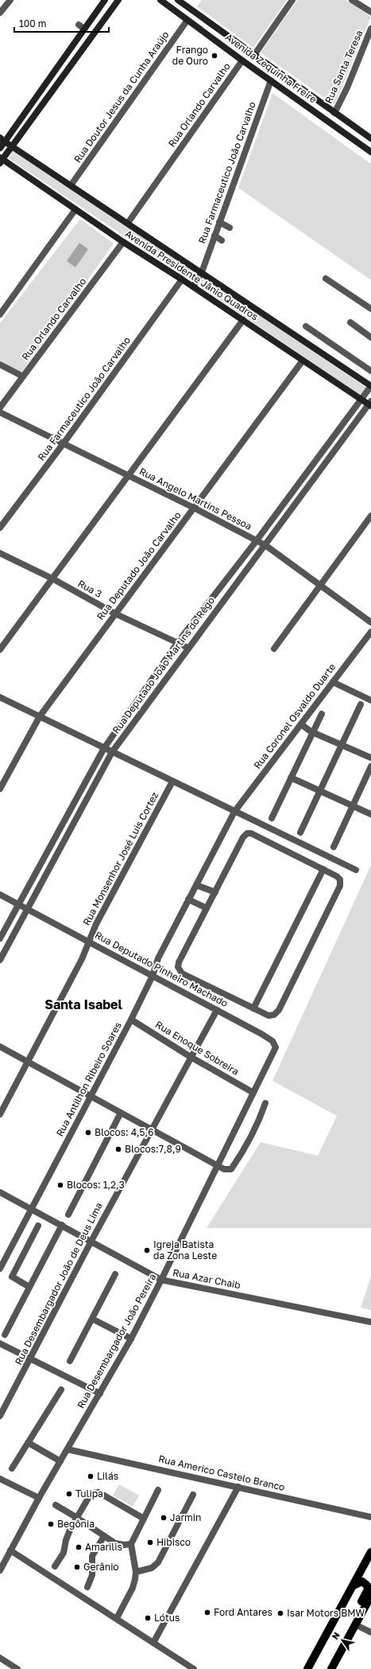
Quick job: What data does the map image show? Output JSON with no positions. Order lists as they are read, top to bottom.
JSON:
{
  "streets": {
    "main road": ["Avenida Zequinha Freire", "Avenida Presidente Jânio Quadros"],
    "street": [
      "Rua Santa Teresa",
      "Rua Doutor Jesus da Cunha Araújo",
      "Rua Orlando Carvalho",
      "Rua Farmaceutico João Carvalho",
      "Rua Angelo Martins Pessoa",
      "Rua Deputado João Carvalho",
      "Rua 3",
      "Rua Deputado João Martins do Rêgo",
      "Rua Coronel Osvaldo Duarte",
      "Rua Monsenhor José Luis Cortez",
      "Rua Deputado Pinheiro Machado",
      "Rua Enoque Sobreira",
      "Rua Antilhon Ribeiro Soares",
      "Rua Azar Chaib",
      "Rua Desembargador João de Deus Lima",
      "Rua Desembargador João Pereira",
      "Rua Americo Castelo Branco"
    ]
  },
  "crossings": [
    ["Rua Santa Teresa", "Avenida Zequinha Freire"],
    ["Avenida Zequinha Freire", "Rua Doutor Jesus da Cunha Araújo"],
    ["Avenida Zequinha Freire", "Rua Orlando Carvalho"],
    ["Avenida Zequinha Freire", "Rua Farmaceutico João Carvalho"],
    ["Rua Doutor Jesus da Cunha Araújo", "Avenida Presidente Jânio Quadros"],
    ["Rua Orlando Carvalho", "Avenida Presidente Jânio Quadros"],
    ["Rua Farmaceutico João Carvalho", "Avenida Presidente Jânio Quadros"],
    ["Rua Farmaceutico João Carvalho", "Rua Angelo Martins Pessoa"],
    ["Avenida Presidente Jânio Quadros", "Rua Deputado João Carvalho"],
    ["Avenida Presidente Jânio Quadros", "Rua Deputado João Martins do Rêgo"],
    ["Rua Angelo Martins Pessoa", "Rua Deputado João Carvalho"],
    ["Rua Angelo Martins Pessoa", "Rua Deputado João Martins do Rêgo"],
    ["Rua Deputado João Carvalho", "Rua 3"],
    ["Rua 3", "Rua Deputado João Martins do Rêgo"],
    ["Rua Deputado João Martins do Rêgo", "Rua Deputado Pinheiro Machado"],
    ["Rua Coronel Osvaldo Duarte", "Rua Antilhon Ribeiro Soares"],
    ["Rua Monsenhor José Luis Cortez", "Rua Deputado Pinheiro Machado"],
    ["Rua Deputado Pinheiro Machado", "Rua Antilhon Ribeiro Soares"],
    ["Rua Deputado Pinheiro Machado", "Rua Desembargador João de Deus Lima"],
    ["Rua Deputado Pinheiro Machado", "Rua Desembargador João Pereira"],
    ["Rua Enoque Sobreira", "Rua Antilhon Ribeiro Soares"],
    ["Rua Enoque Sobreira", "Rua Desembargador João de Deus Lima"],
    ["Rua Enoque Sobreira", "Rua Desembargador João Pereira"],
    ["Rua Antilhon Ribeiro Soares", "Rua Azar Chaib"],
    ["Rua Azar Chaib", "Rua Desembargador João de Deus Lima"],
    ["Rua Azar Chaib", "Rua Desembargador João Pereira"],
    ["Rua Desembargador João Pereira", "Rua Americo Castelo Branco"]
  ],
  "districts": ["Santa Isabel"],
  "places": [
    "Frango de Ouro",
    "Blocos: 4,5,6",
    "Blocos:7,8,9",
    "Blocos: 1,2,3",
    "Igreja Batista da Zona Leste",
    "Lilás",
    "Tulipa",
    "Jarmin",
    "Begônia",
    "Hibisco",
    "Amarilis",
    "Gerânio",
    "Ford Antares",
    "Isar Motors BMW",
    "Lótus"
  ],
  "scale_bar": "100 m",
  "north": "top left"
}
